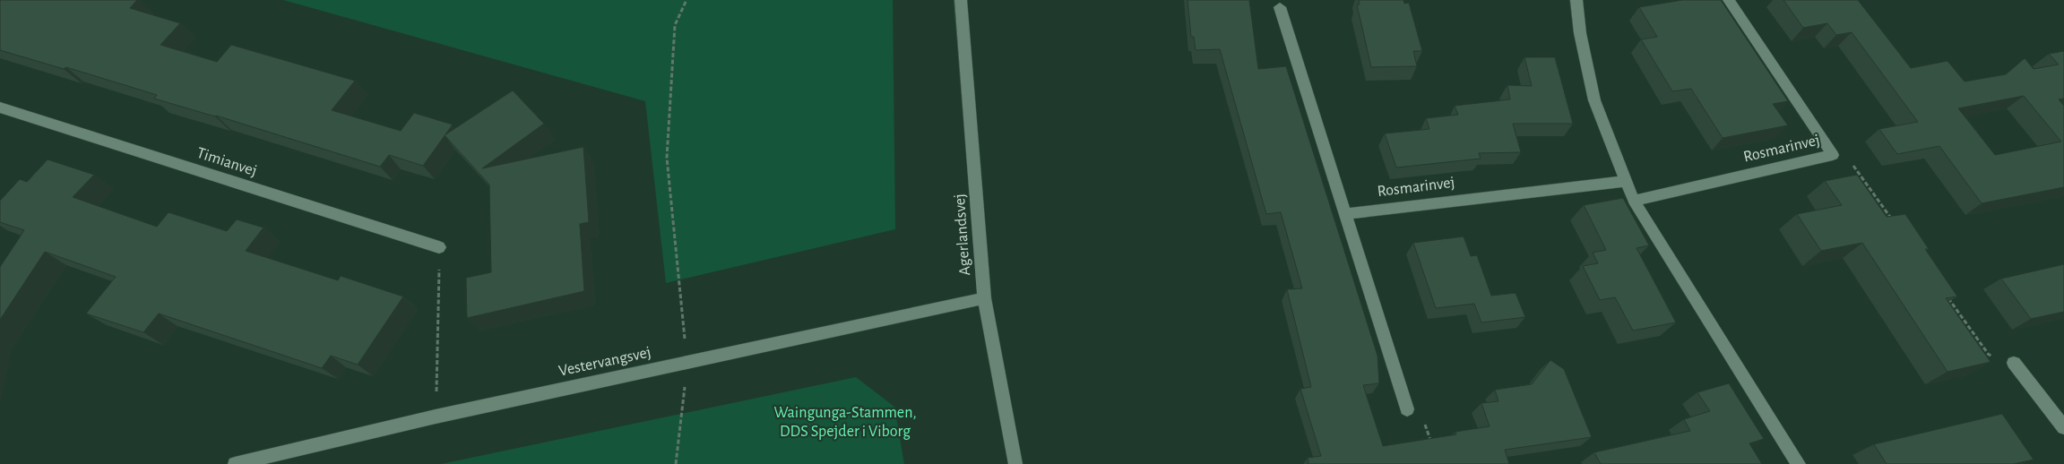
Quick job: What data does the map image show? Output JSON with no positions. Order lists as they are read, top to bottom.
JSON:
{
  "streets": {
    "street": [
      "Rosmarinvej",
      "Timianvej",
      "Agerlandsvej",
      "Vestervangsvej"
    ]
  },
  "crossings": [
    ["Agerlandsvej", "Vestervangsvej"]
  ],
  "parks": ["Waingunga-Stammen, DDS Spejder i Viborg"]
}
